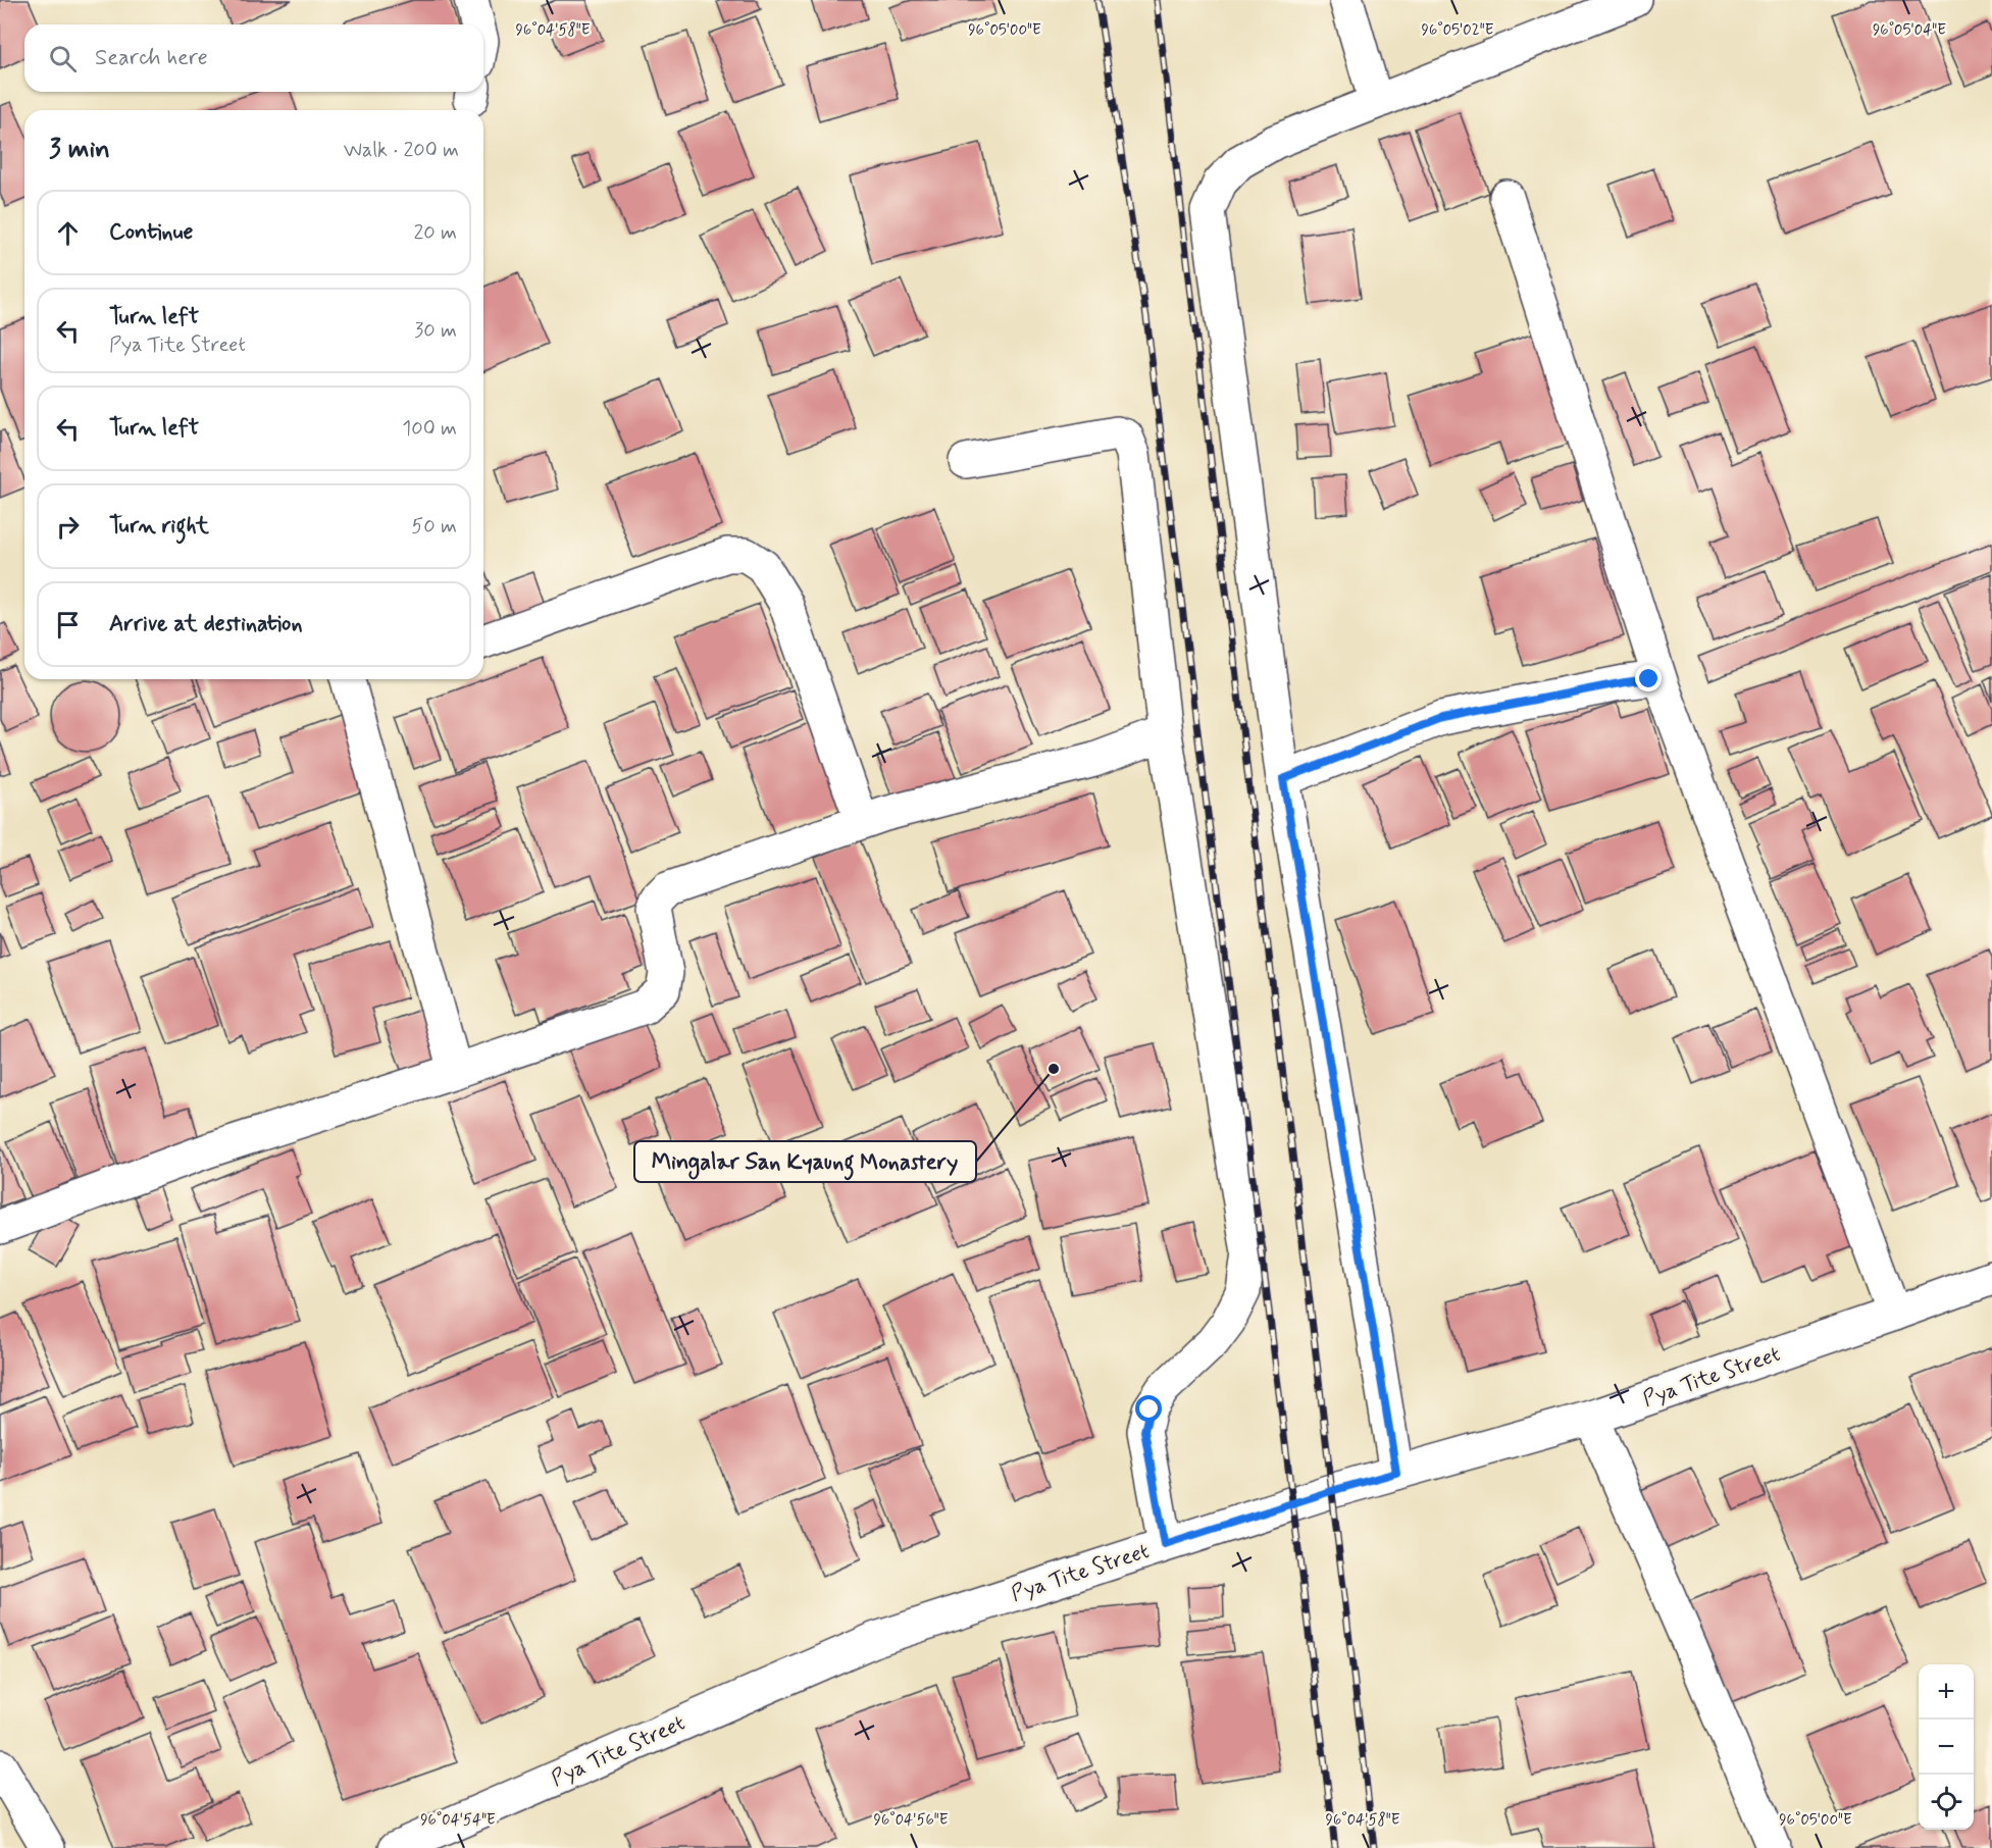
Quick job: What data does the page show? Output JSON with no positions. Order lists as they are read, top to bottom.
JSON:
{
  "streets": {
    "street": ["Pya Tite Street"]
  },
  "places": ["Mingalar San Kyaung Monastery"],
  "page": {
    "search": "Search here",
    "heading": ["3 min", "Walk · 200 m"],
    "list": [
      ["Continue", "20 m"],
      ["Turn left", "Pya Tite Street", "30 m"],
      ["Turn left", "100 m"],
      ["Turn right", "50 m"],
      "Arrive at destination"
    ],
    "map_buttons": ["+", "−"]
  },
  "coordinates": [
    "96°05'04\"E",
    "96°04'58\"E",
    "96°05'00\"E",
    "96°05'02\"E",
    "96°04'54\"E",
    "96°04'56\"E"
  ]
}
